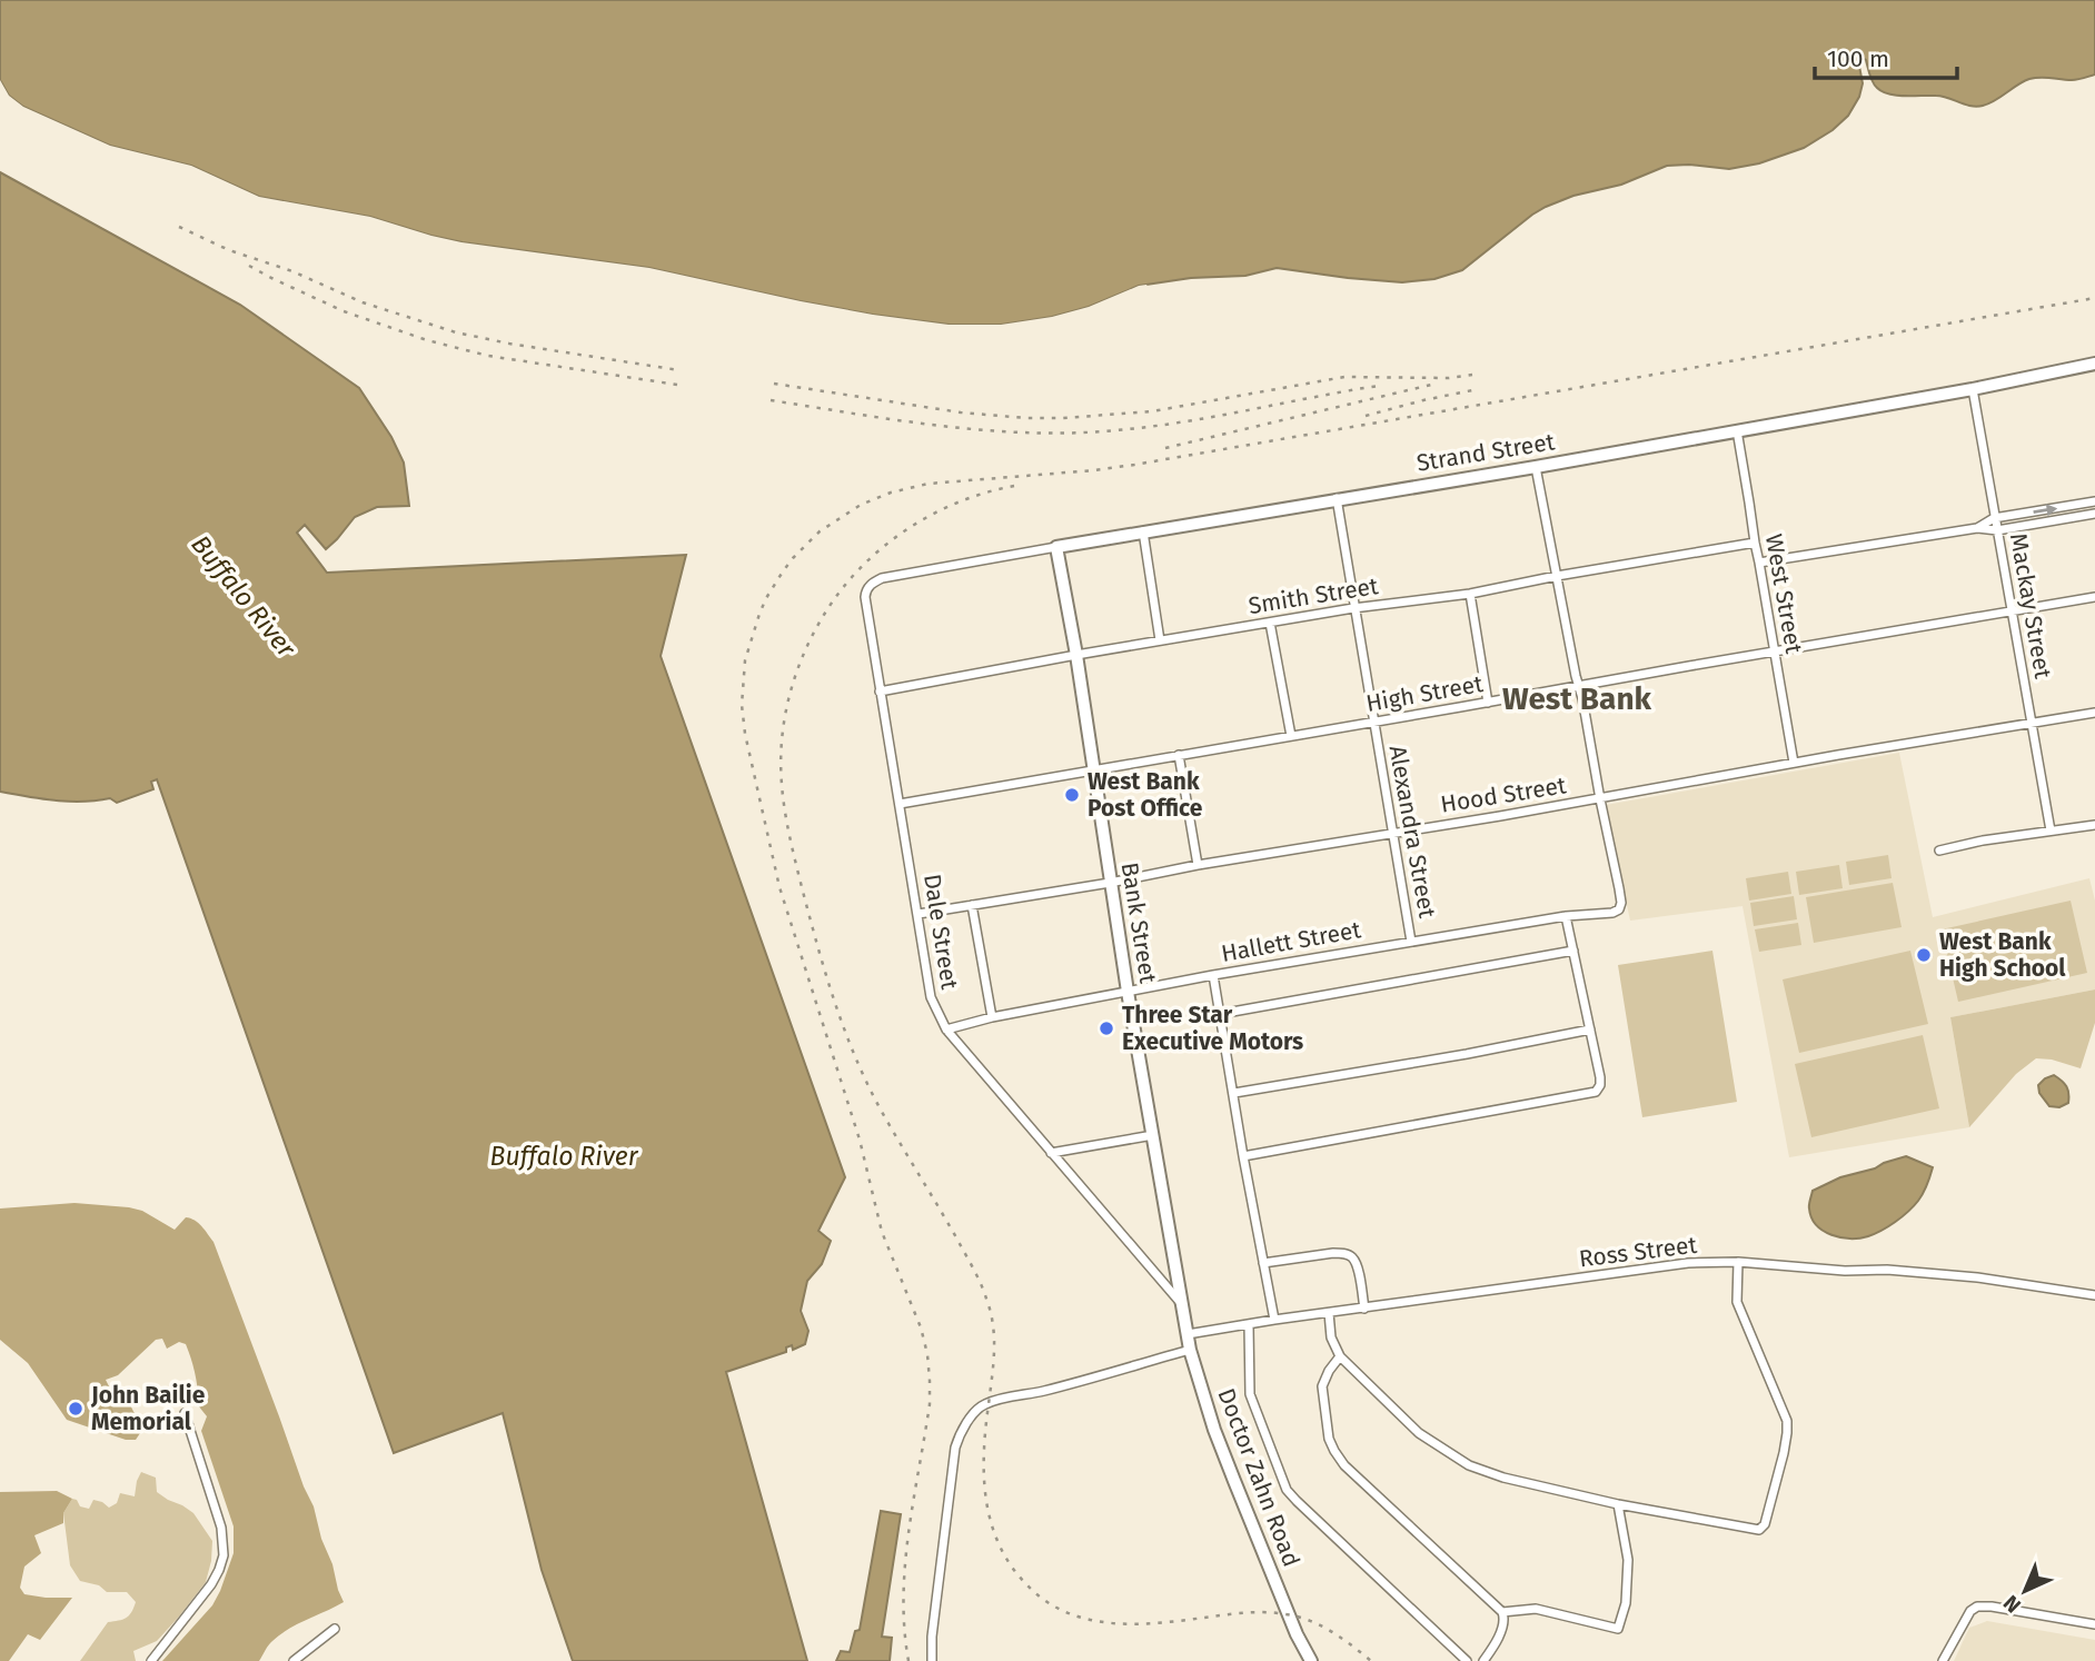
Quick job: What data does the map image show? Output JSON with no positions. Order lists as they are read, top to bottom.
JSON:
{
  "streets": {
    "street": [
      "Strand Street",
      "West Street",
      "Smith Street",
      "Mackay Street",
      "High Street",
      "Hood Street",
      "Alexandra Street",
      "Bank Street",
      "Dale Street",
      "Hallett Street",
      "Ross Street",
      "Doctor Zahn Road"
    ]
  },
  "crossings": [
    ["Strand Street", "West Street"],
    ["Strand Street", "Mackay Street"],
    ["Strand Street", "Alexandra Street"],
    ["Strand Street", "Bank Street"],
    ["Strand Street", "Dale Street"],
    ["West Street", "Smith Street"],
    ["West Street", "High Street"],
    ["West Street", "Hood Street"],
    ["Smith Street", "Alexandra Street"],
    ["Smith Street", "Bank Street"],
    ["Smith Street", "Dale Street"],
    ["Mackay Street", "High Street"],
    ["Mackay Street", "Hood Street"],
    ["High Street", "Alexandra Street"],
    ["High Street", "Bank Street"],
    ["High Street", "Dale Street"],
    ["Hood Street", "Alexandra Street"],
    ["Hood Street", "Bank Street"],
    ["Hood Street", "Dale Street"],
    ["Hood Street", "Hallett Street"],
    ["Alexandra Street", "Hallett Street"],
    ["Bank Street", "Dale Street"],
    ["Bank Street", "Hallett Street"],
    ["Bank Street", "Doctor Zahn Road"],
    ["Dale Street", "Hallett Street"],
    ["Dale Street", "Doctor Zahn Road"],
    ["Ross Street", "Doctor Zahn Road"]
  ],
  "districts": ["West Bank"],
  "water": ["Buffalo River"],
  "places": [
    "West Bank Post Office",
    "West Bank High School",
    "Three Star Executive Motors",
    "John Bailie Memorial"
  ],
  "scale_bar": "100 m",
  "north": "bottom left"
}
